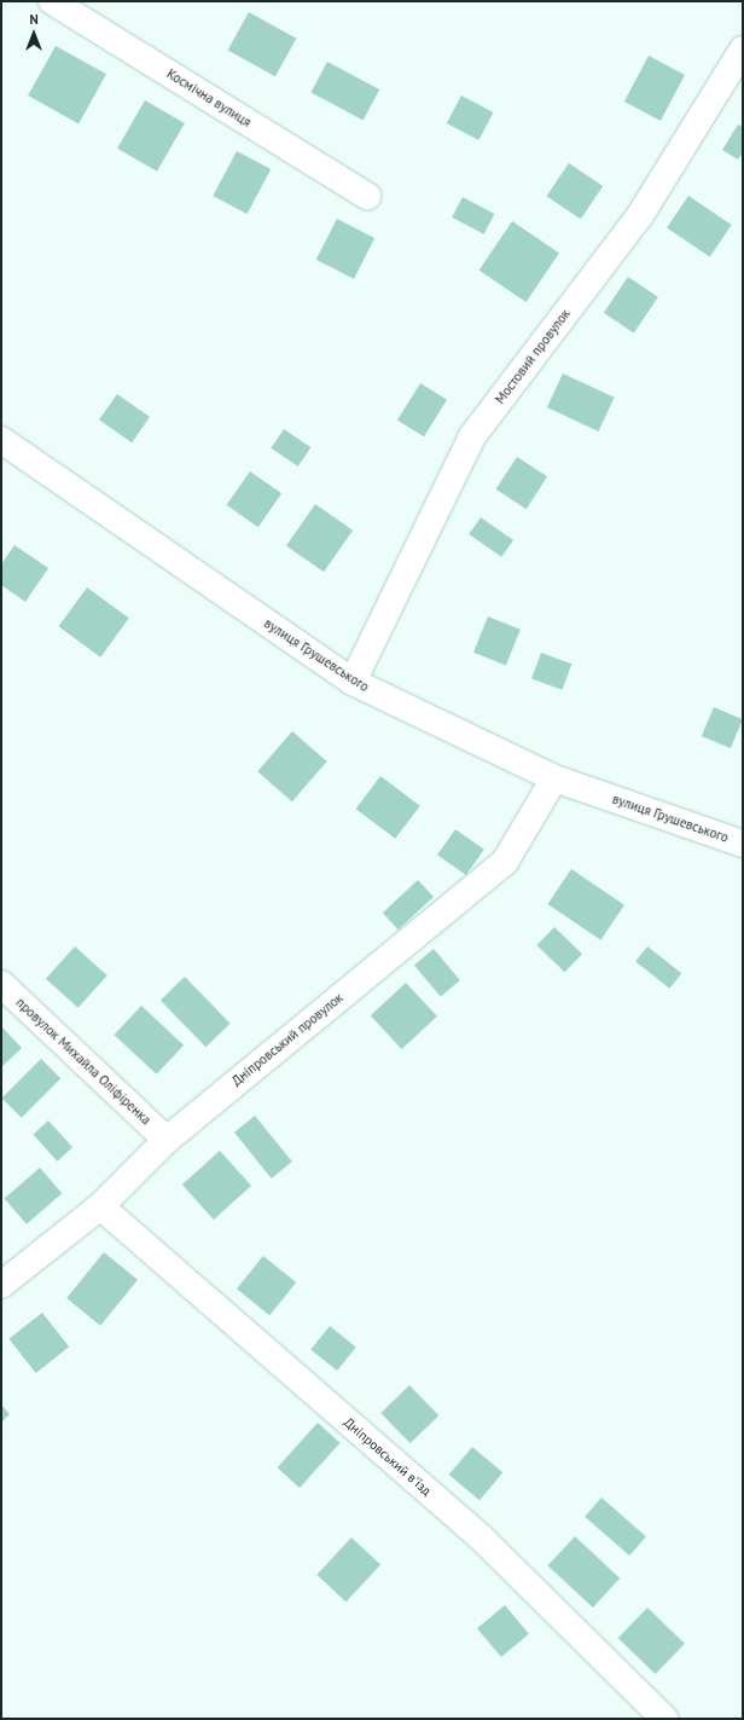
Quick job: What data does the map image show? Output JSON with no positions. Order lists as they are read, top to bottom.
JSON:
{
  "streets": {
    "street": [
      "Космічна вулиця",
      "Мостовий провулок",
      "вулиця Грушевського",
      "Дніпровський провулок",
      "провулок Михайла Оліфіренка",
      "Дніпровський в'їзд"
    ]
  },
  "crossings": [
    ["Мостовий провулок", "вулиця Грушевського"],
    ["вулиця Грушевського", "Дніпровський провулок"],
    ["Дніпровський провулок", "провулок Михайла Оліфіренка"],
    ["Дніпровський провулок", "Дніпровський в'їзд"]
  ],
  "north": "top"
}
